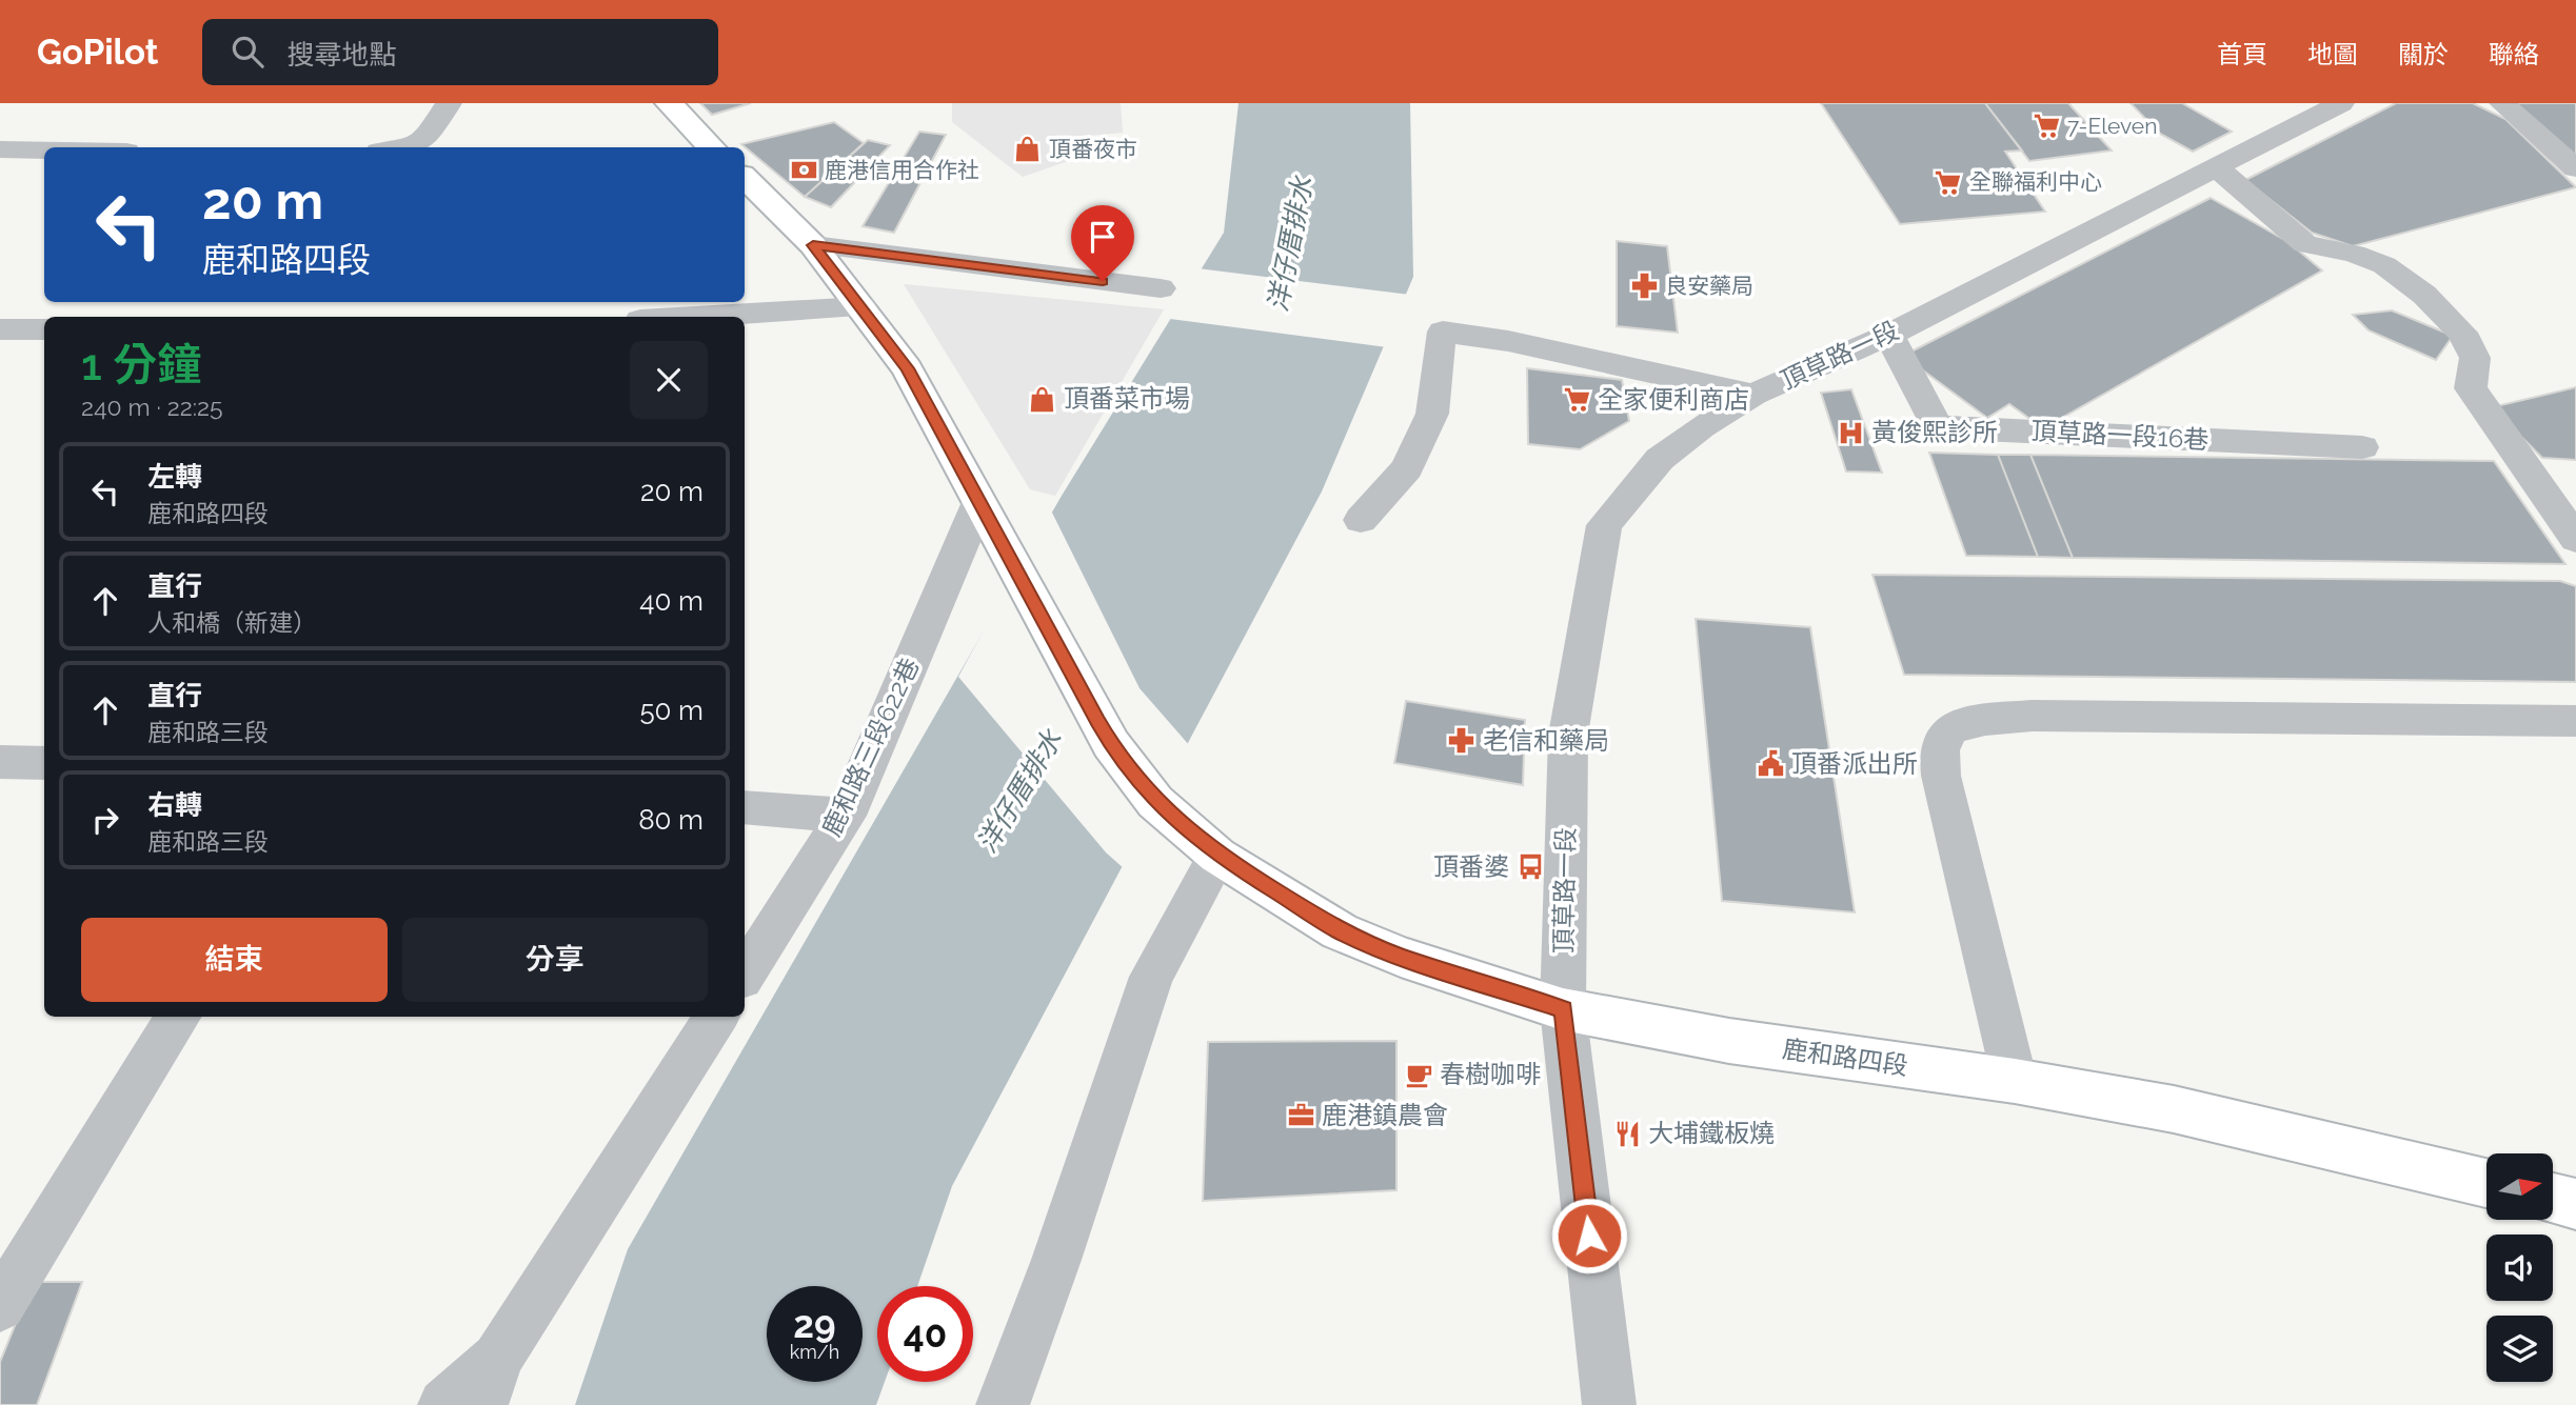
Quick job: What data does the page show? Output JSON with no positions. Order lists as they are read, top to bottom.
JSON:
{
  "streets": {
    "main road": ["鹿和路四段"],
    "street": ["頂草路一段", "頂草路一段16巷", "鹿和路三段622巷"]
  },
  "crossings": [
    ["頂草路一段", "頂草路一段16巷"],
    ["頂草路一段", "鹿和路四段"],
    ["鹿和路三段622巷", "鹿和路四段"]
  ],
  "water": ["洋仔厝排水"],
  "places": {
    "supermarket": ["7-Eleven", "全聯福利中心", "全家便利商店"],
    "shop": ["頂番夜市", "頂番菜市場"],
    "bank": ["鹿港信用合作社"],
    "pharmacy": ["良安藥局", "老信和藥局"],
    "hospital": ["黃俊熙診所"],
    "public building": ["頂番派出所"],
    "bus stop": ["頂番婆"],
    "cafe": ["春樹咖啡"],
    "office": ["鹿港鎮農會"],
    "restaurant": ["大埔鐵板燒"]
  },
  "north": "right",
  "page": {
    "header": "GoPilot",
    "search": "搜尋地點",
    "nav": [
      "首頁",
      "地圖",
      "關於",
      "聯絡"
    ],
    "turn": ["20 m", "鹿和路四段"],
    "heading": ["1 分鐘", "240 m · 22:25"],
    "list": [
      {
        "name": "左轉",
        "note": "鹿和路四段",
        "value": "20 m"
      },
      {
        "name": "直行",
        "note": "人和橋（新建）",
        "value": "40 m"
      },
      {
        "name": "直行",
        "note": "鹿和路三段",
        "value": "50 m"
      },
      {
        "name": "右轉",
        "note": "鹿和路三段",
        "value": "80 m"
      }
    ],
    "buttons": ["結束", "分享"],
    "speed": "29 km/h",
    "limit": "40"
  }
}
